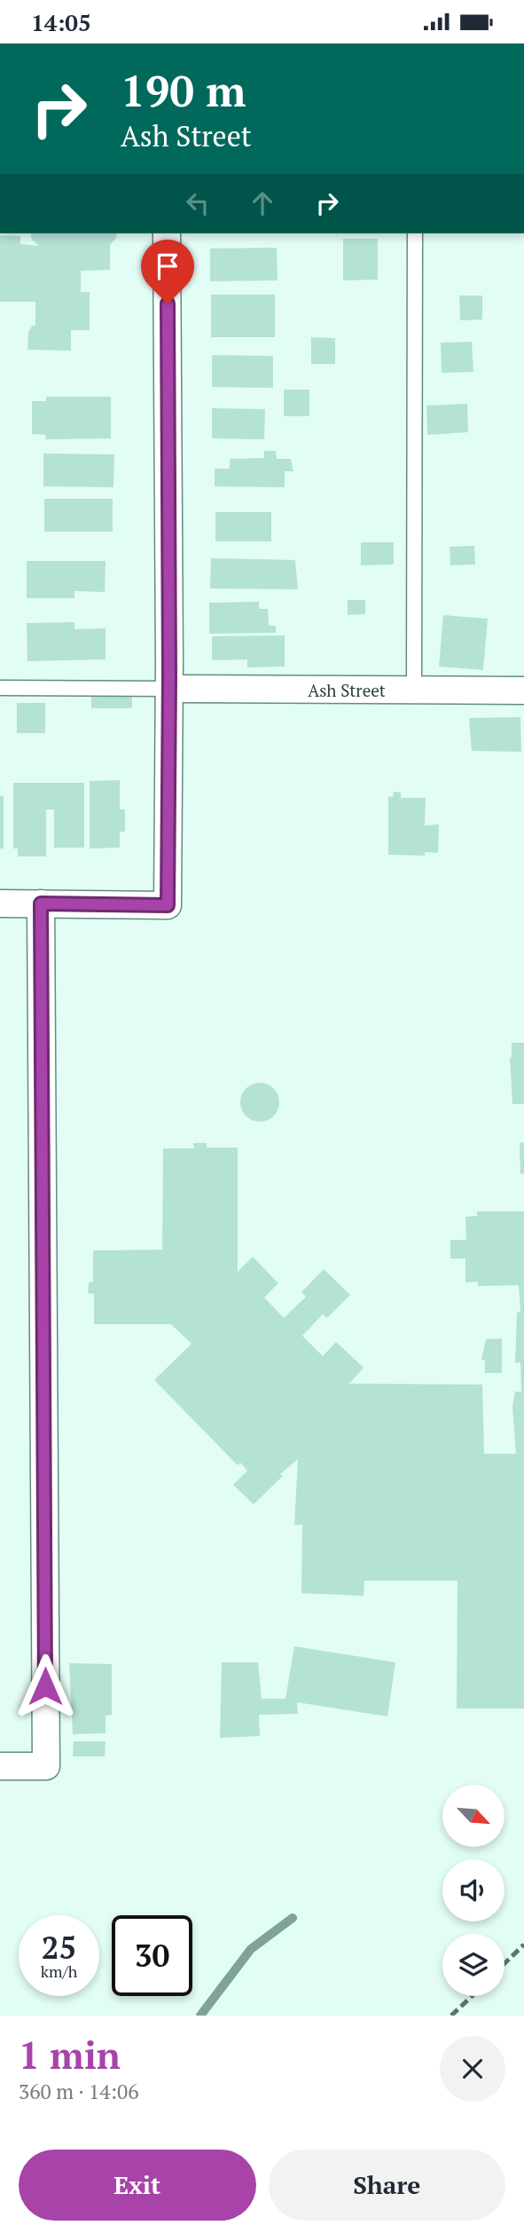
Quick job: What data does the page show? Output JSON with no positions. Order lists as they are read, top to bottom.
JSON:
{
  "streets": {
    "street": ["Ash Street"]
  },
  "north": "bottom right",
  "page": {
    "status": "14:05",
    "turn": ["190 m", "Ash Street"],
    "speed": "25 km/h",
    "limit": "30",
    "heading": ["1 min", "360 m · 14:06"],
    "buttons": ["Exit", "Share"]
  }
}
